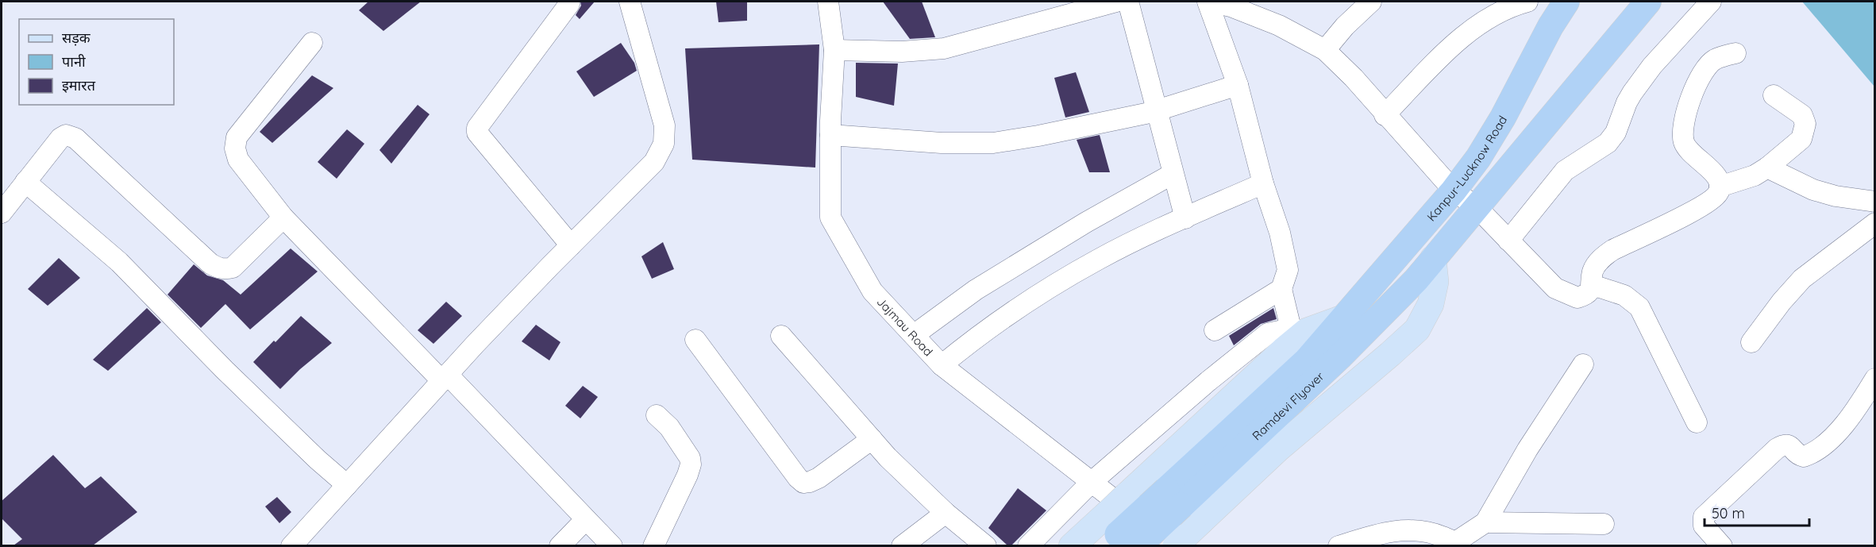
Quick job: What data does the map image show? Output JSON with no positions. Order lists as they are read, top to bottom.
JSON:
{
  "streets": {
    "highway": ["Kanpur-Lucknow Road", "Ramdevi Flyover"],
    "street": ["Jajmau Road"]
  },
  "crossings": [
    ["Kanpur-Lucknow Road", "Ramdevi Flyover"]
  ],
  "legend": ["सड़क", "पानी", "इमारत"],
  "scale_bar": "50 m"
}
